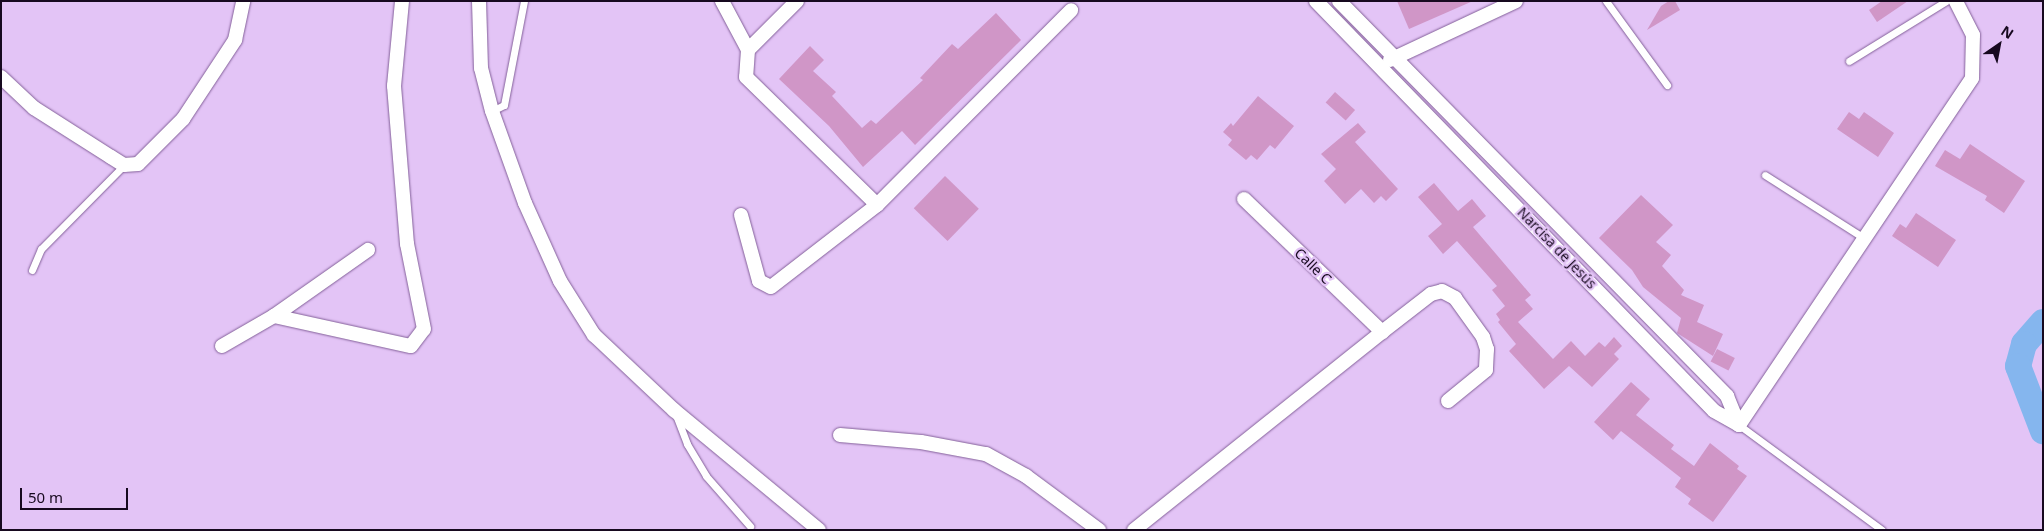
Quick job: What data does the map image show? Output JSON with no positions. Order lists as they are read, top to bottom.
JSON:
{
  "streets": {
    "street": ["Narcisa de Jesús", "Calle C"]
  },
  "scale_bar": "50 m",
  "north": "top right"
}
